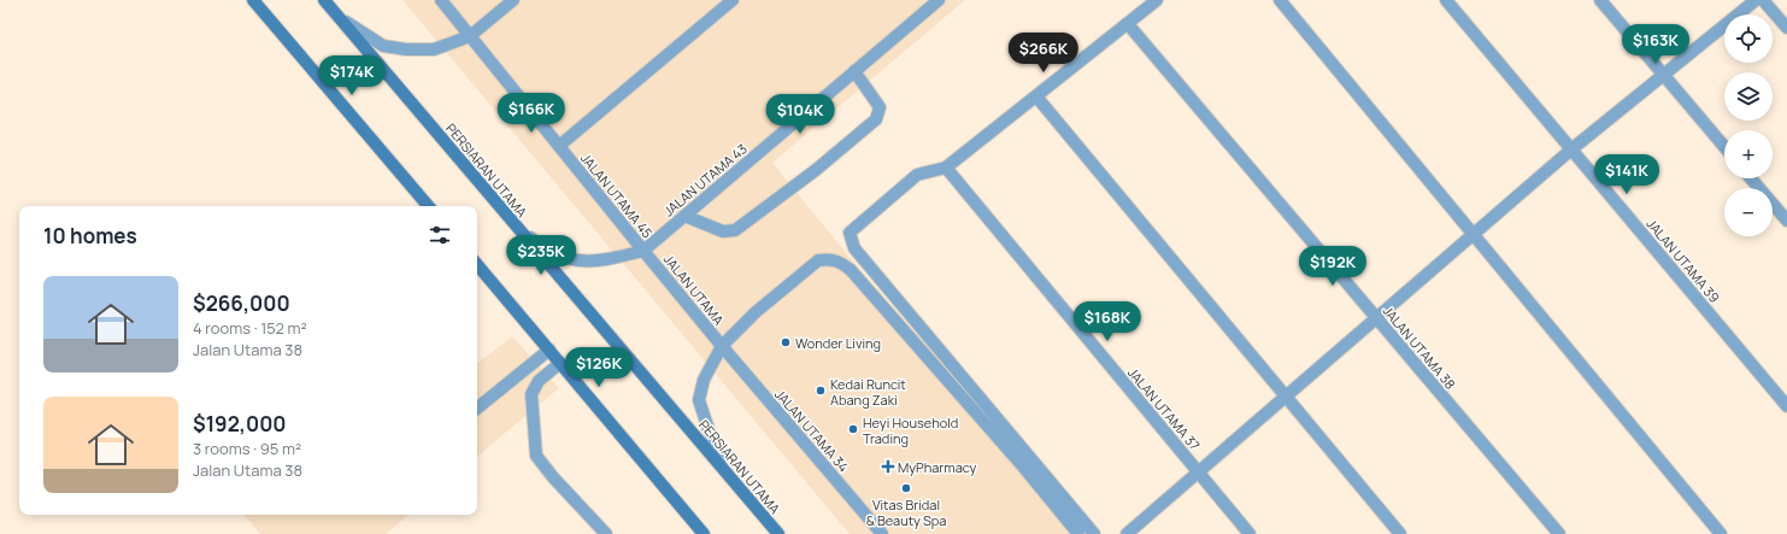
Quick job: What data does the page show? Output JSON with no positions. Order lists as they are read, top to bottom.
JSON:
{
  "streets": {
    "street": [
      "PERSIARAN UTAMA",
      "JALAN UTAMA 43",
      "JALAN UTAMA 45",
      "JALAN UTAMA 39",
      "JALAN UTAMA",
      "JALAN UTAMA 38",
      "JALAN UTAMA 37",
      "JALAN UTAMA 34"
    ]
  },
  "crossings": [
    ["JALAN UTAMA 43", "JALAN UTAMA 45"],
    ["JALAN UTAMA 43", "JALAN UTAMA"],
    ["JALAN UTAMA 45", "JALAN UTAMA"],
    ["JALAN UTAMA", "JALAN UTAMA 34"]
  ],
  "places": {
    "other": [
      "Wonder Living",
      "Kedai Runcit Abang Zaki",
      "Heyi Household Trading",
      "Vitas Bridal & Beauty Spa"
    ],
    "health": ["MyPharmacy"]
  },
  "page": {
    "map_buttons": ["+", "−"],
    "price": [
      "$163K",
      "$266K",
      "$174K",
      "$166K",
      "$104K",
      "$141K",
      "$235K",
      "$192K",
      "$168K",
      "$126K"
    ],
    "heading": "10 homes",
    "list": [
      {
        "name": "$266,000",
        "note": "4 rooms · 152 m² · Jalan Utama 38"
      },
      {
        "name": "$192,000",
        "note": "3 rooms · 95 m² · Jalan Utama 38"
      }
    ]
  }
}
